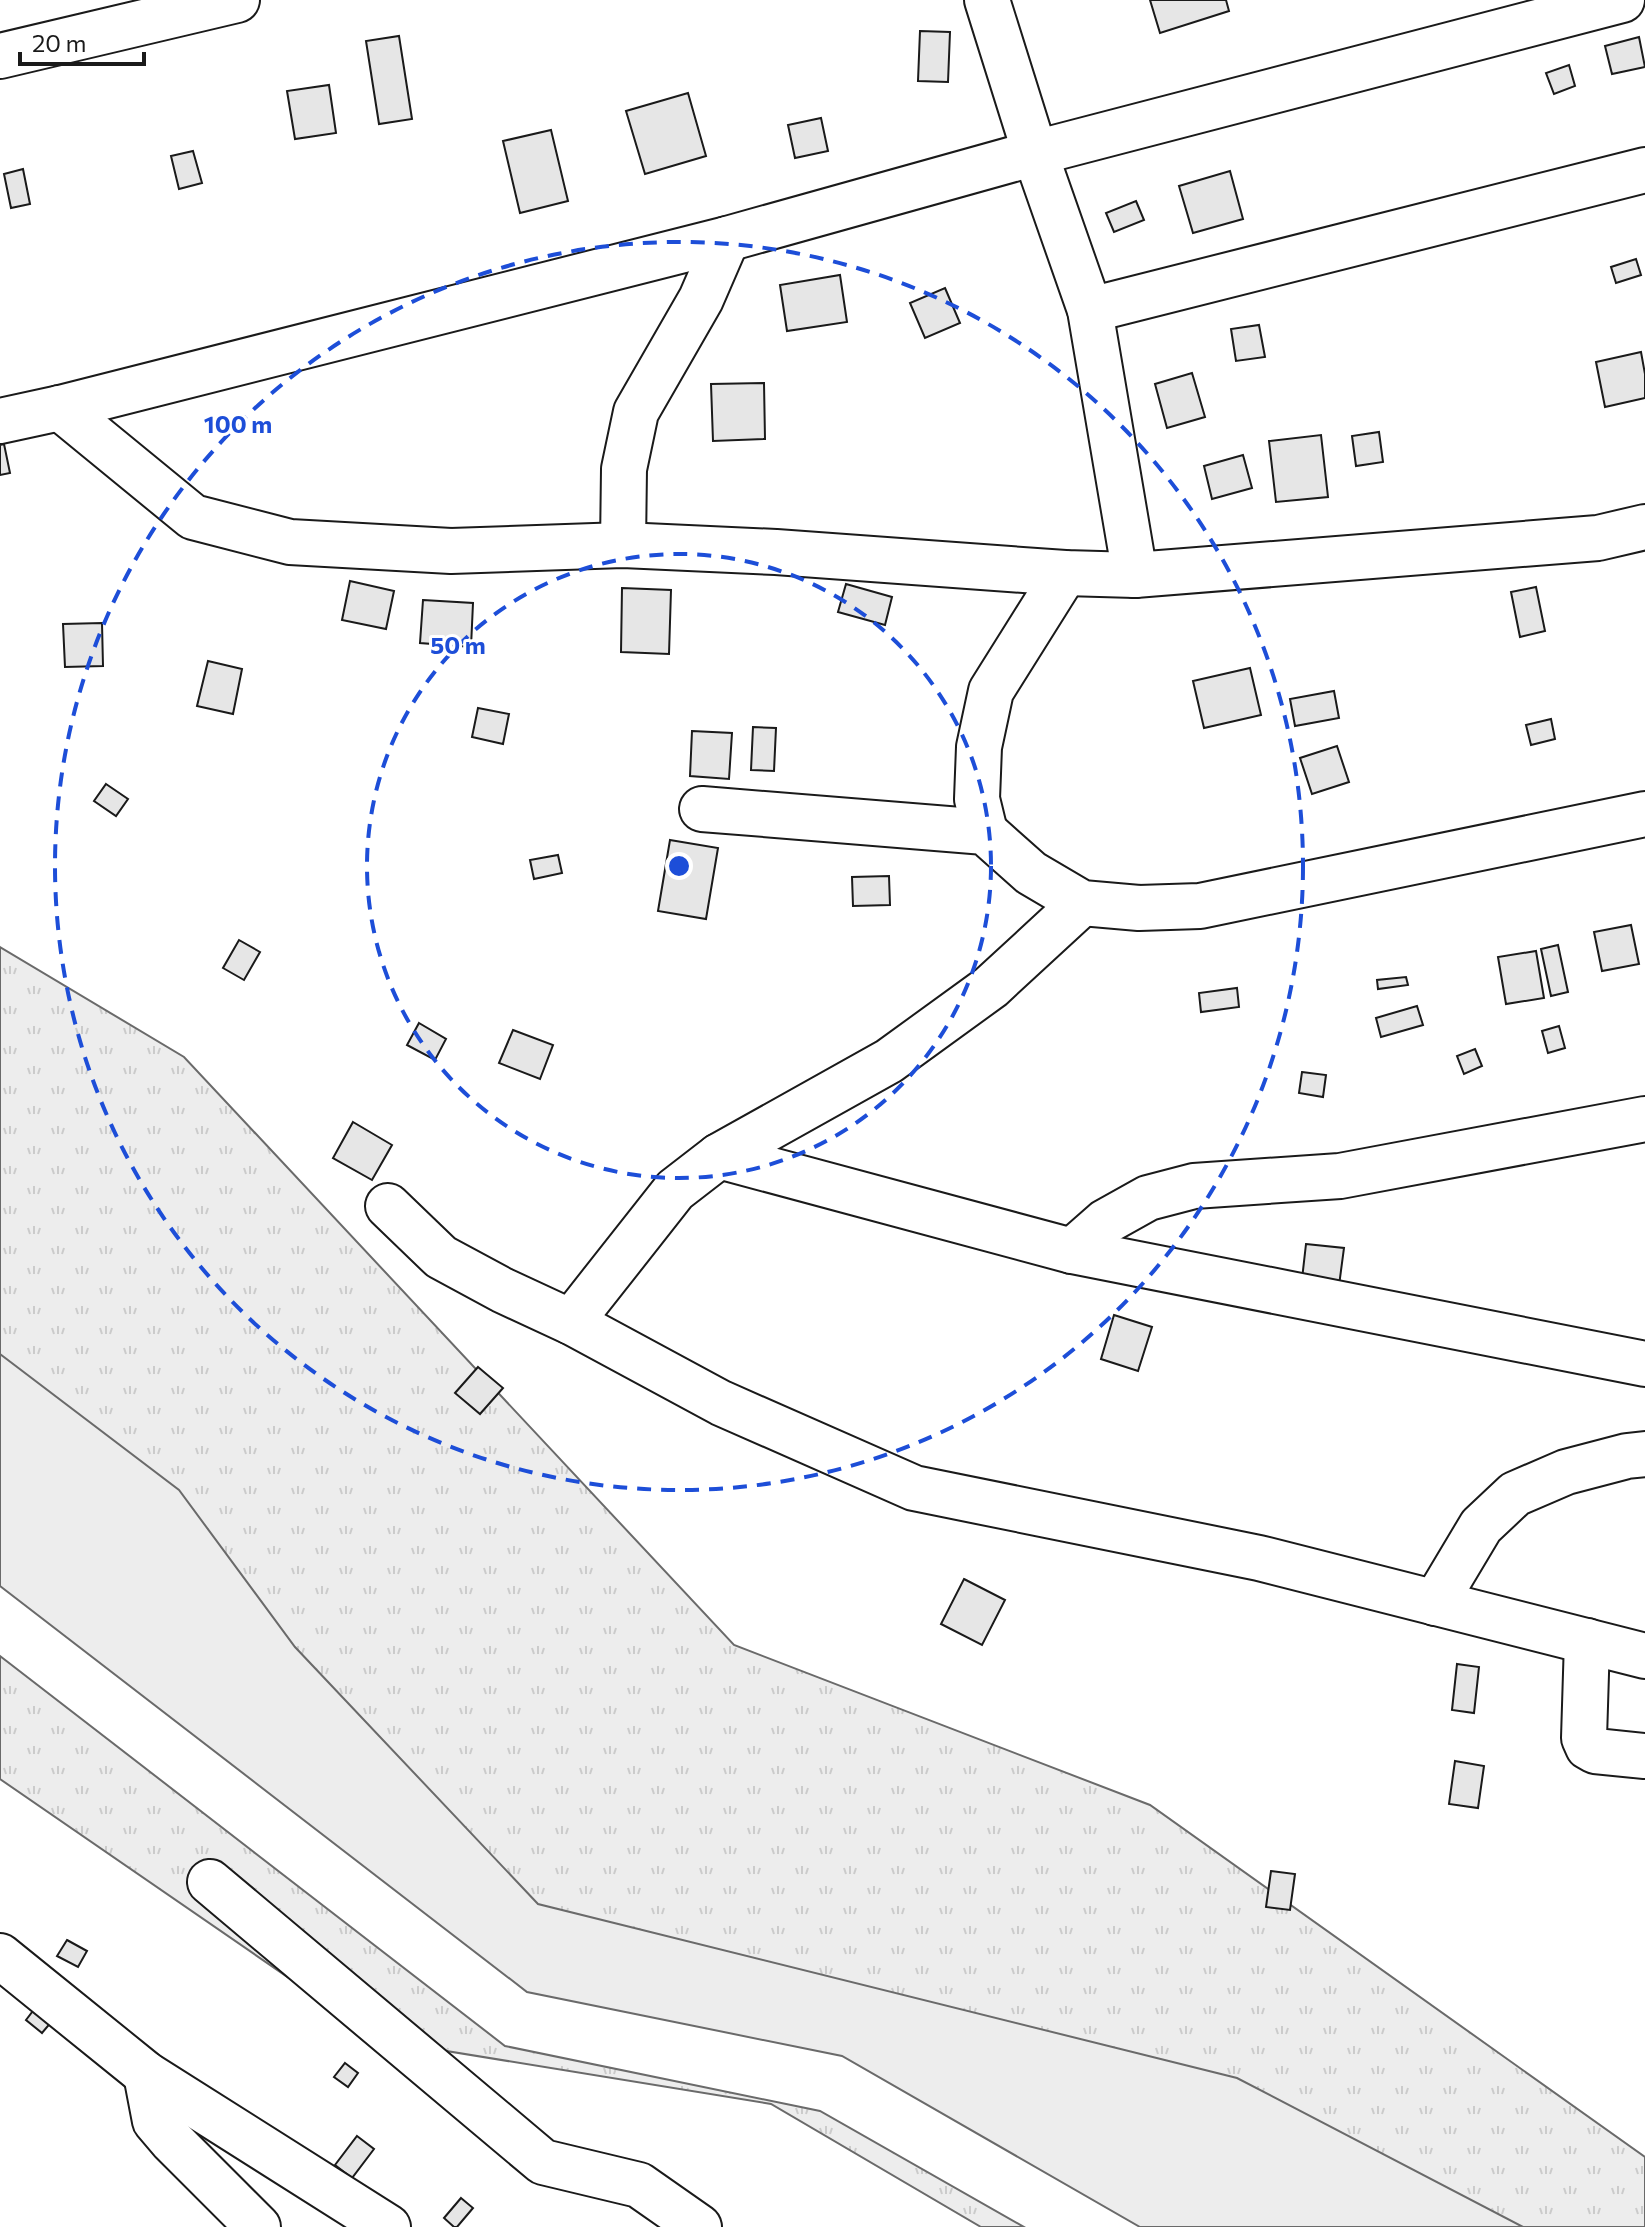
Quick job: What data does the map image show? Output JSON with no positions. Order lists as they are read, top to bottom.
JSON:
{
  "scale_bar": "20 m",
  "rings": ["100 m", "50 m"]
}
